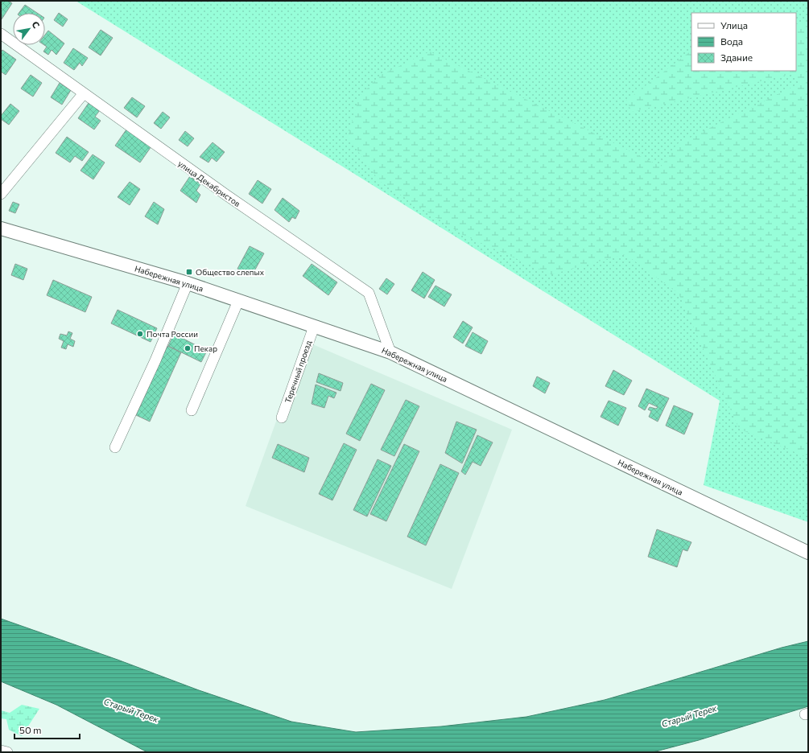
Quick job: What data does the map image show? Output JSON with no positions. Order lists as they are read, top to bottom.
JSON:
{
  "streets": {
    "main road": ["Набережная улица"],
    "street": ["улица Декабристов", "Теречный проезд"]
  },
  "crossings": [
    ["улица Декабристов", "Набережная улица"],
    ["Набережная улица", "Теречный проезд"]
  ],
  "water": ["Старый Терек"],
  "places": {
    "transit": ["Общество слепых"],
    "other": ["Почта России", "Пекар"]
  },
  "legend": ["Улица", "Вода", "Здание"],
  "scale_bar": "50 m",
  "north": "top right"
}
